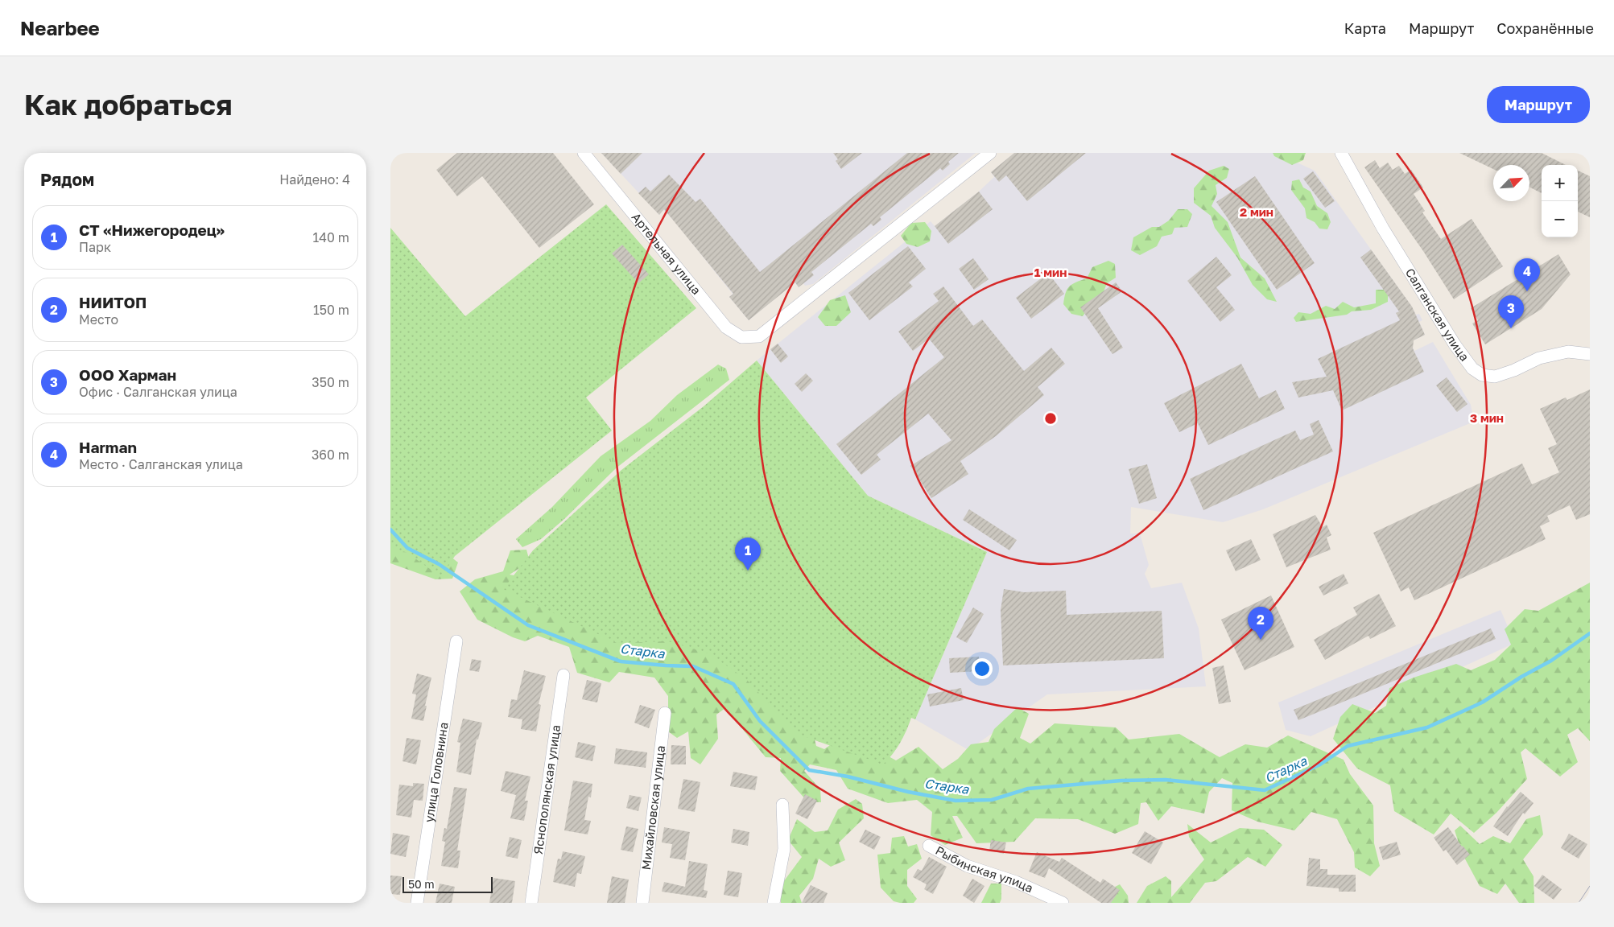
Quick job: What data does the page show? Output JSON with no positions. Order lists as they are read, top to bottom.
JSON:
{
  "streets": {
    "street": [
      "Артельная улица",
      "Салганская улица",
      "улица Головнина",
      "Яснополянская улица",
      "Михайловская улица",
      "Рыбинская улица"
    ]
  },
  "water": ["Старка"],
  "scale_bar": "50 m",
  "north": "top right",
  "page": {
    "header": "Nearbee",
    "nav": ["Карта", "Маршрут", "Сохранённые"],
    "buttons": "Маршрут",
    "title": "Как добраться",
    "heading": ["Рядом", "Найдено: 4"],
    "map_buttons": ["+", "−"],
    "list": [
      {
        "mark": "1",
        "name": "СТ «Нижегородец»",
        "note": "Парк",
        "value": "140 m"
      },
      {
        "mark": "2",
        "name": "НИИТОП",
        "note": "Место",
        "value": "150 m"
      },
      {
        "mark": "3",
        "name": "ООО Харман",
        "note": "Офис · Салганская улица",
        "value": "350 m"
      },
      {
        "mark": "4",
        "name": "Harman",
        "note": "Место · Салганская улица",
        "value": "360 m"
      }
    ],
    "pins": [
      "4",
      "3",
      "1",
      "2"
    ],
    "scale": "50 m"
  },
  "rings": ["2 мин", "1 мин", "3 мин"]
}
